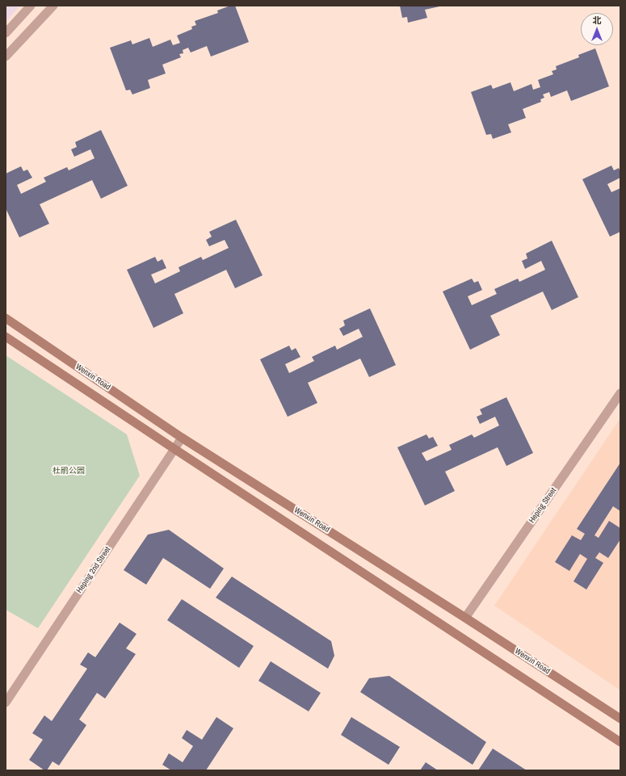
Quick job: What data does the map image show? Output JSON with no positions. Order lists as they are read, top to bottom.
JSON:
{
  "streets": {
    "main road": ["Wenxin Road"],
    "street": ["Heping Street", "Heping 2nd Street"]
  },
  "crossings": [
    ["Wenxin Road", "Heping Street"],
    ["Wenxin Road", "Heping 2nd Street"]
  ],
  "parks": ["杜鹃公园"],
  "north": "top"
}
